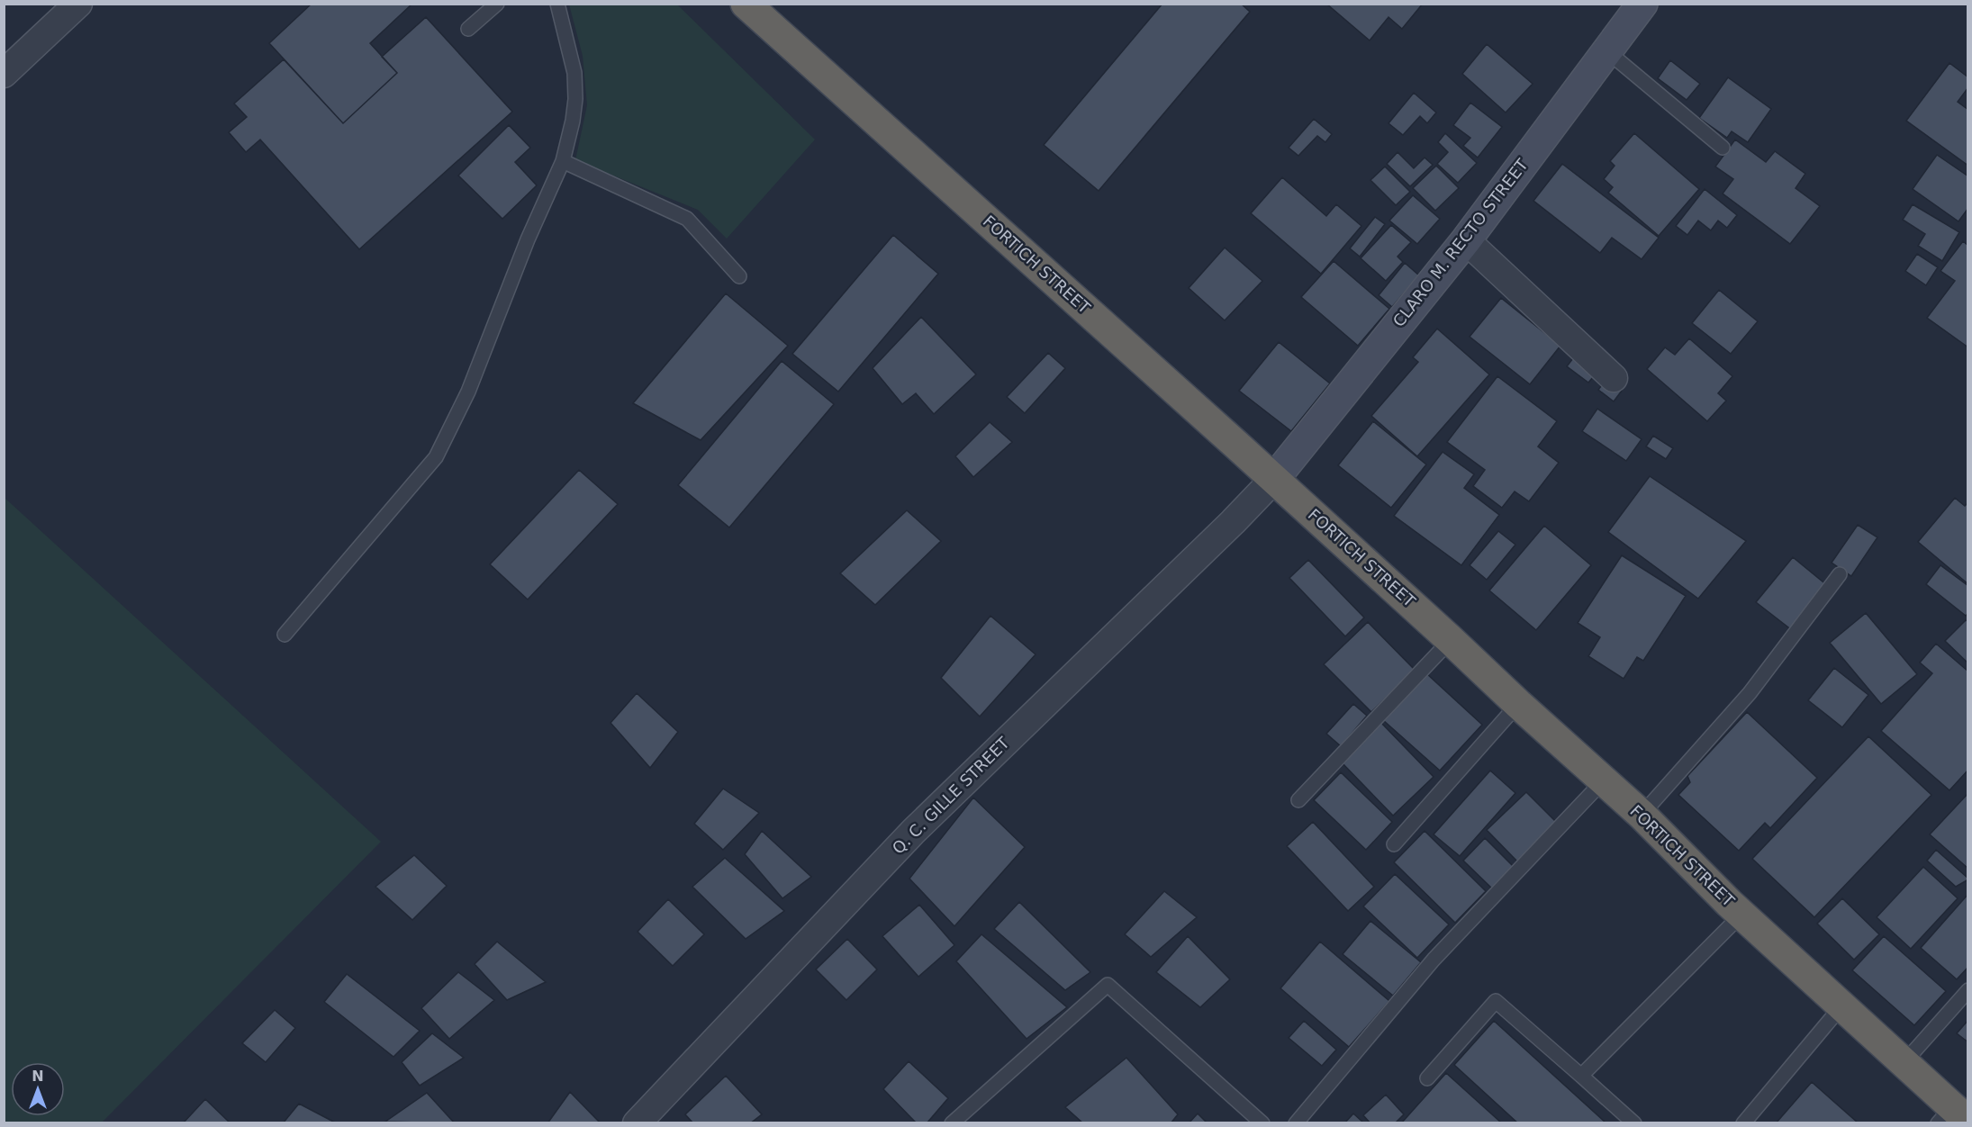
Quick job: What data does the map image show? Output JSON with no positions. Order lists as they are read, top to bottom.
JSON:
{
  "streets": {
    "highway": ["FORTICH STREET"],
    "main road": ["CLARO M. RECTO STREET"],
    "street": ["Q. C. GILLE STREET"]
  },
  "crossings": [
    ["CLARO M. RECTO STREET", "FORTICH STREET"],
    ["CLARO M. RECTO STREET", "Q. C. GILLE STREET"],
    ["FORTICH STREET", "Q. C. GILLE STREET"]
  ],
  "north": "top"
}
